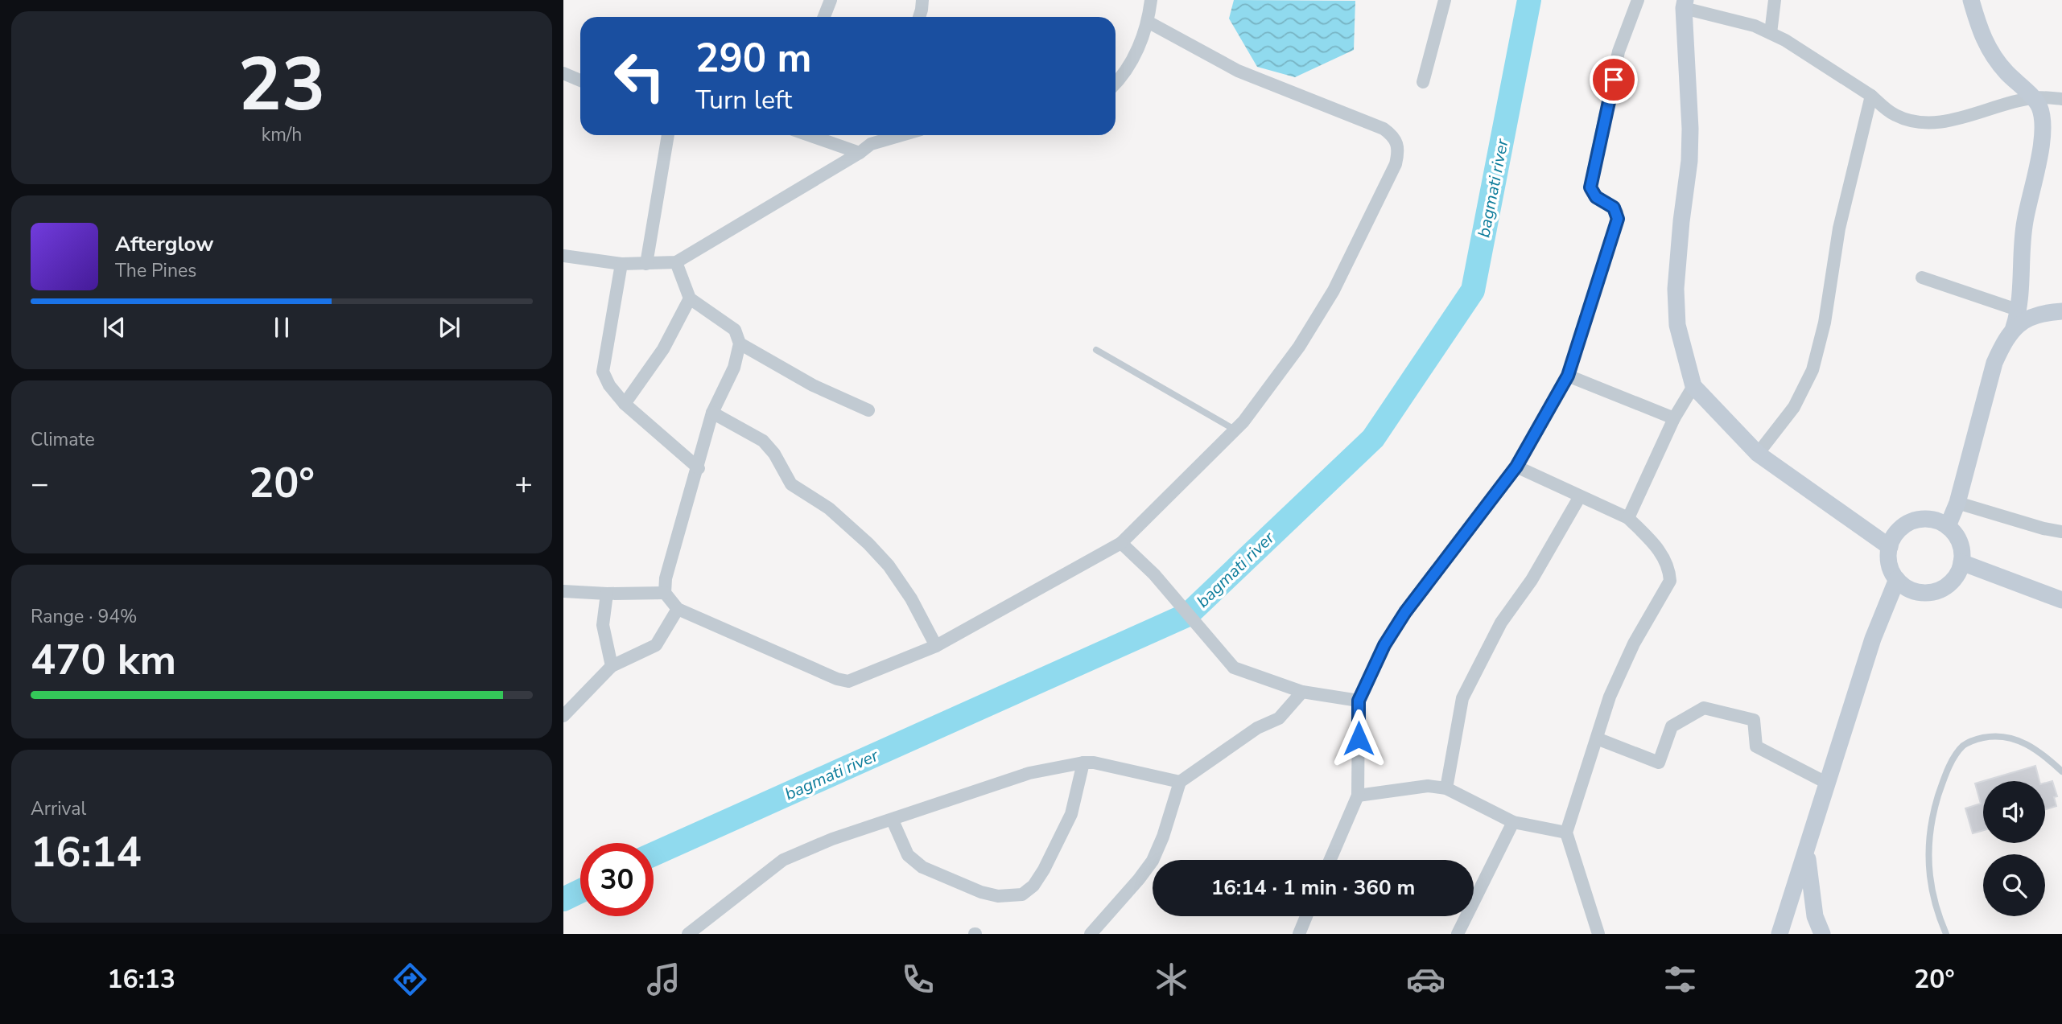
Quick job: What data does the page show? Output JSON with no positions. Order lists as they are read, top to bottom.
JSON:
{
  "water": ["bagmati river"],
  "page": {
    "tile": [
      ["23", "km/h"],
      "Climate",
      ["Range · 94%", "470 km"],
      ["Arrival", "16:14"]
    ],
    "turn": ["290 m", "Turn left"],
    "song": ["Afterglow", "The Pines"],
    "heat": ["−", "20°", "+"],
    "limit": "30",
    "trip": "16:14 · 1 min · 360 m",
    "tabs": ["16:13", "20°"]
  }
}
